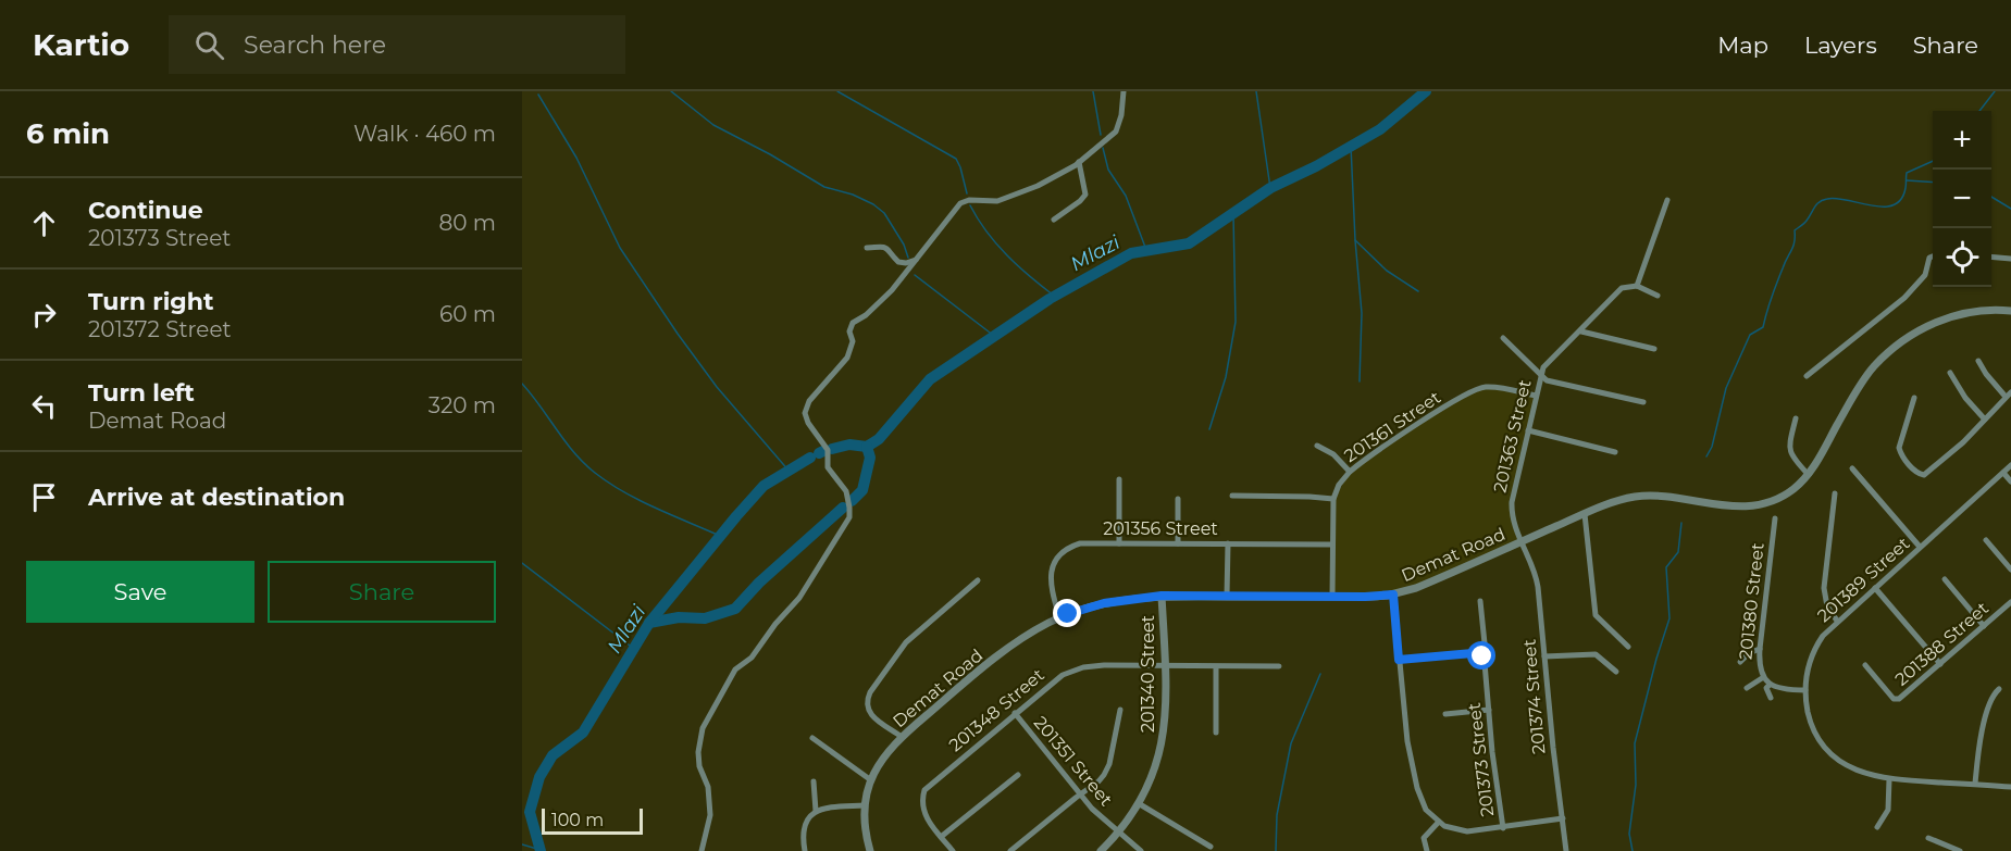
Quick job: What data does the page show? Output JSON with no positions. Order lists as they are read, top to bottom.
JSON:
{
  "streets": {
    "street": [
      "201361 Street",
      "201363 Street",
      "201356 Street",
      "Demat Road",
      "201389 Street",
      "201380 Street",
      "201388 Street",
      "201340 Street",
      "201374 Street",
      "201348 Street",
      "201373 Street",
      "201351 Street"
    ]
  },
  "crossings": [
    ["201361 Street", "201363 Street"],
    ["201361 Street", "201356 Street"],
    ["201361 Street", "Demat Road"],
    ["201363 Street", "Demat Road"],
    ["201363 Street", "201374 Street"],
    ["201356 Street", "Demat Road"],
    ["Demat Road", "201340 Street"],
    ["Demat Road", "201374 Street"],
    ["201389 Street", "201380 Street"],
    ["201340 Street", "201348 Street"],
    ["201340 Street", "201351 Street"],
    ["201348 Street", "201351 Street"]
  ],
  "water": ["Mlazi"],
  "scale_bar": "100 m",
  "page": {
    "header": "Kartio",
    "search": "Search here",
    "nav": ["Map", "Layers", "Share"],
    "heading": ["6 min", "Walk · 460 m"],
    "map_buttons": ["+", "−"],
    "list": [
      ["Continue", "201373 Street", "80 m"],
      ["Turn right", "201372 Street", "60 m"],
      ["Turn left", "Demat Road", "320 m"],
      "Arrive at destination"
    ],
    "buttons": ["Save", "Share"],
    "scale": "100 m"
  }
}
